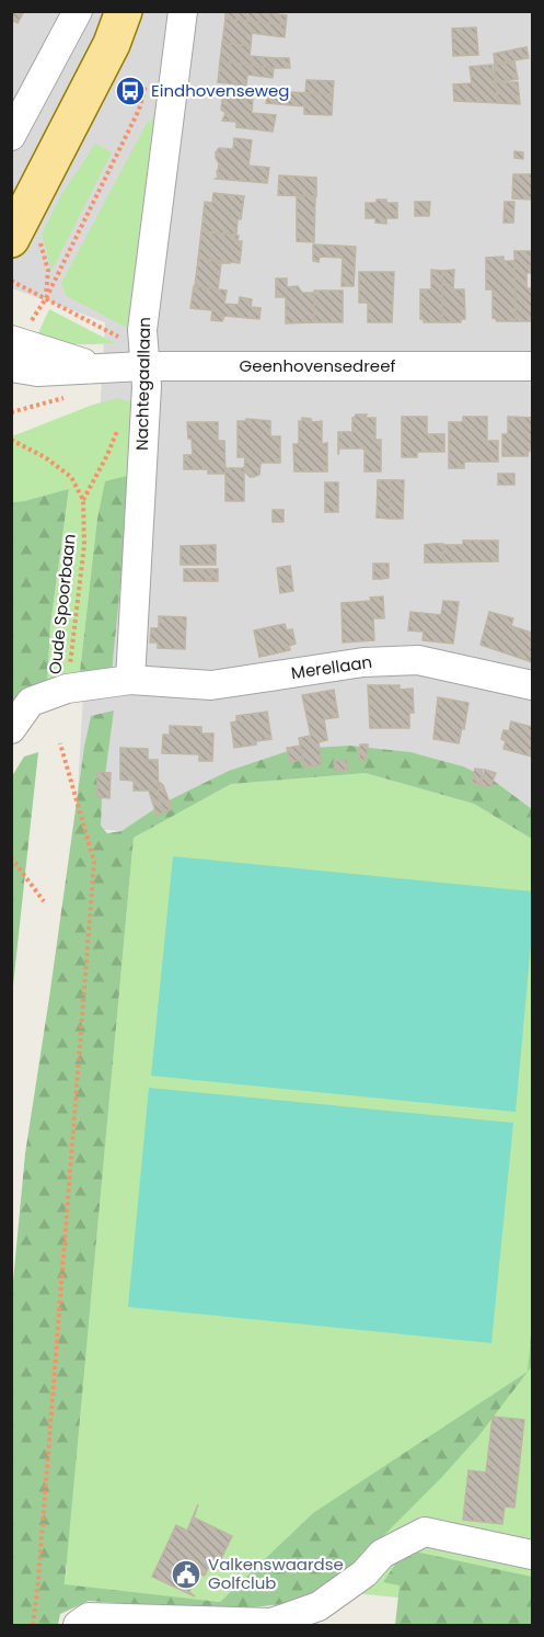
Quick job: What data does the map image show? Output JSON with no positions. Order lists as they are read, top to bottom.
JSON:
{
  "streets": {
    "street": ["Geenhovensedreef", "Nachtegaallaan", "Merellaan"],
    "path": ["Oude Spoorbaan"]
  },
  "crossings": [
    ["Geenhovensedreef", "Nachtegaallaan"],
    ["Nachtegaallaan", "Merellaan"],
    ["Oude Spoorbaan", "Merellaan"]
  ],
  "places": {
    "bus stop": ["Eindhovenseweg"],
    "public building": ["Valkenswaardse Golfclub"]
  }
}
